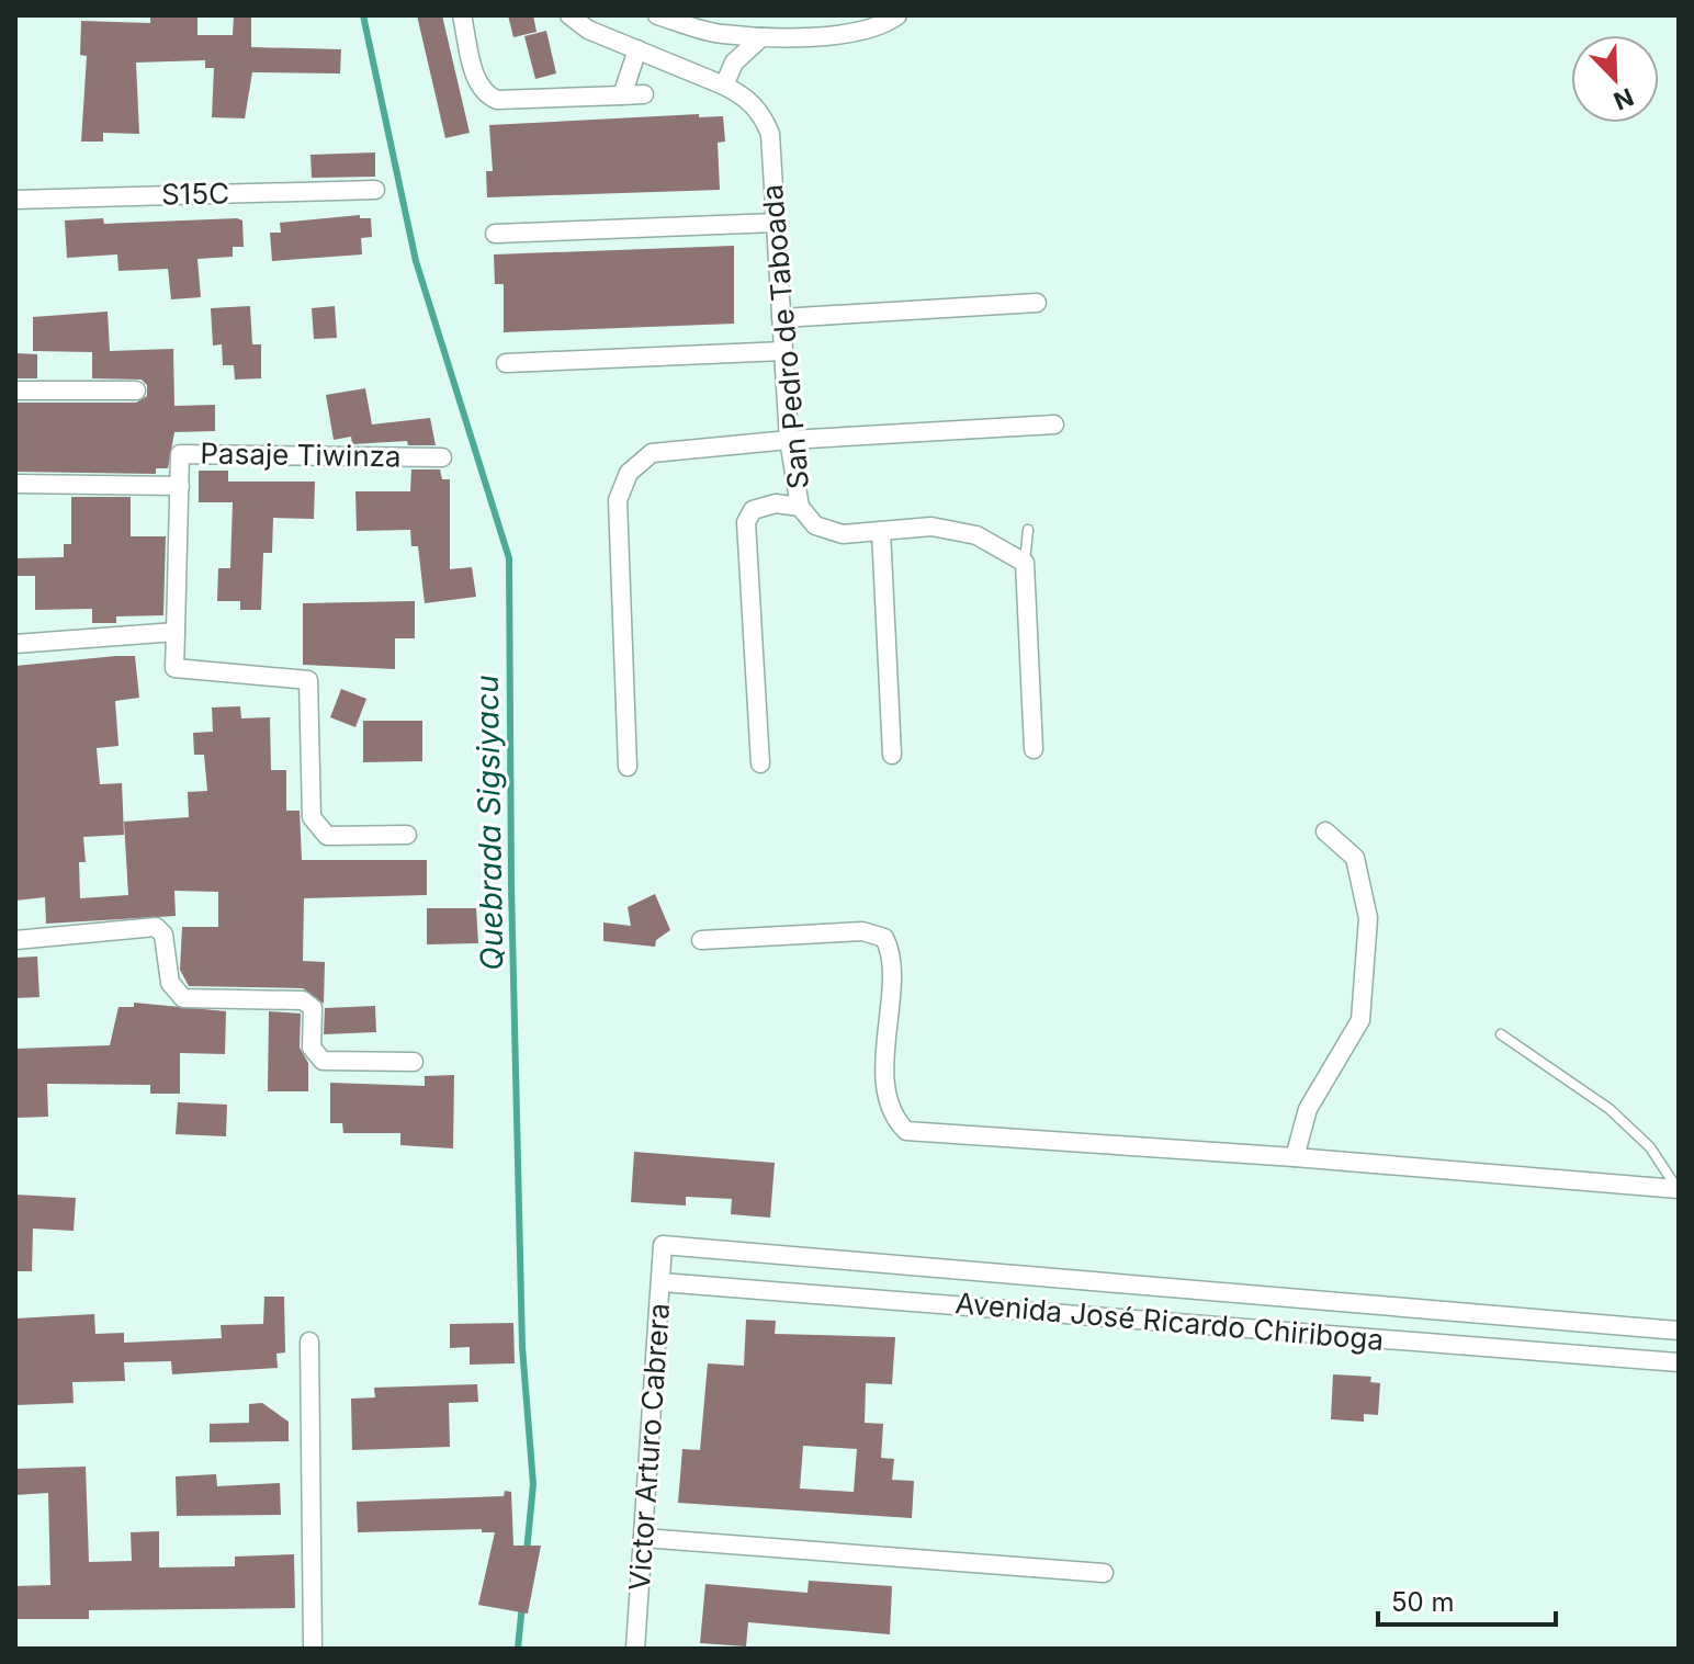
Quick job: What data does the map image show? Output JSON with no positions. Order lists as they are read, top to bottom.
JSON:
{
  "streets": {
    "street": [
      "S15C",
      "San Pedro de Taboada",
      "Pasaje Tiwinza",
      "Avenida José Ricardo Chiriboga",
      "Victor Arturo Cabrera"
    ]
  },
  "crossings": [
    ["Avenida José Ricardo Chiriboga", "Victor Arturo Cabrera"]
  ],
  "water": ["Quebrada Sigsiyacu"],
  "scale_bar": "50 m",
  "north": "bottom right"
}
